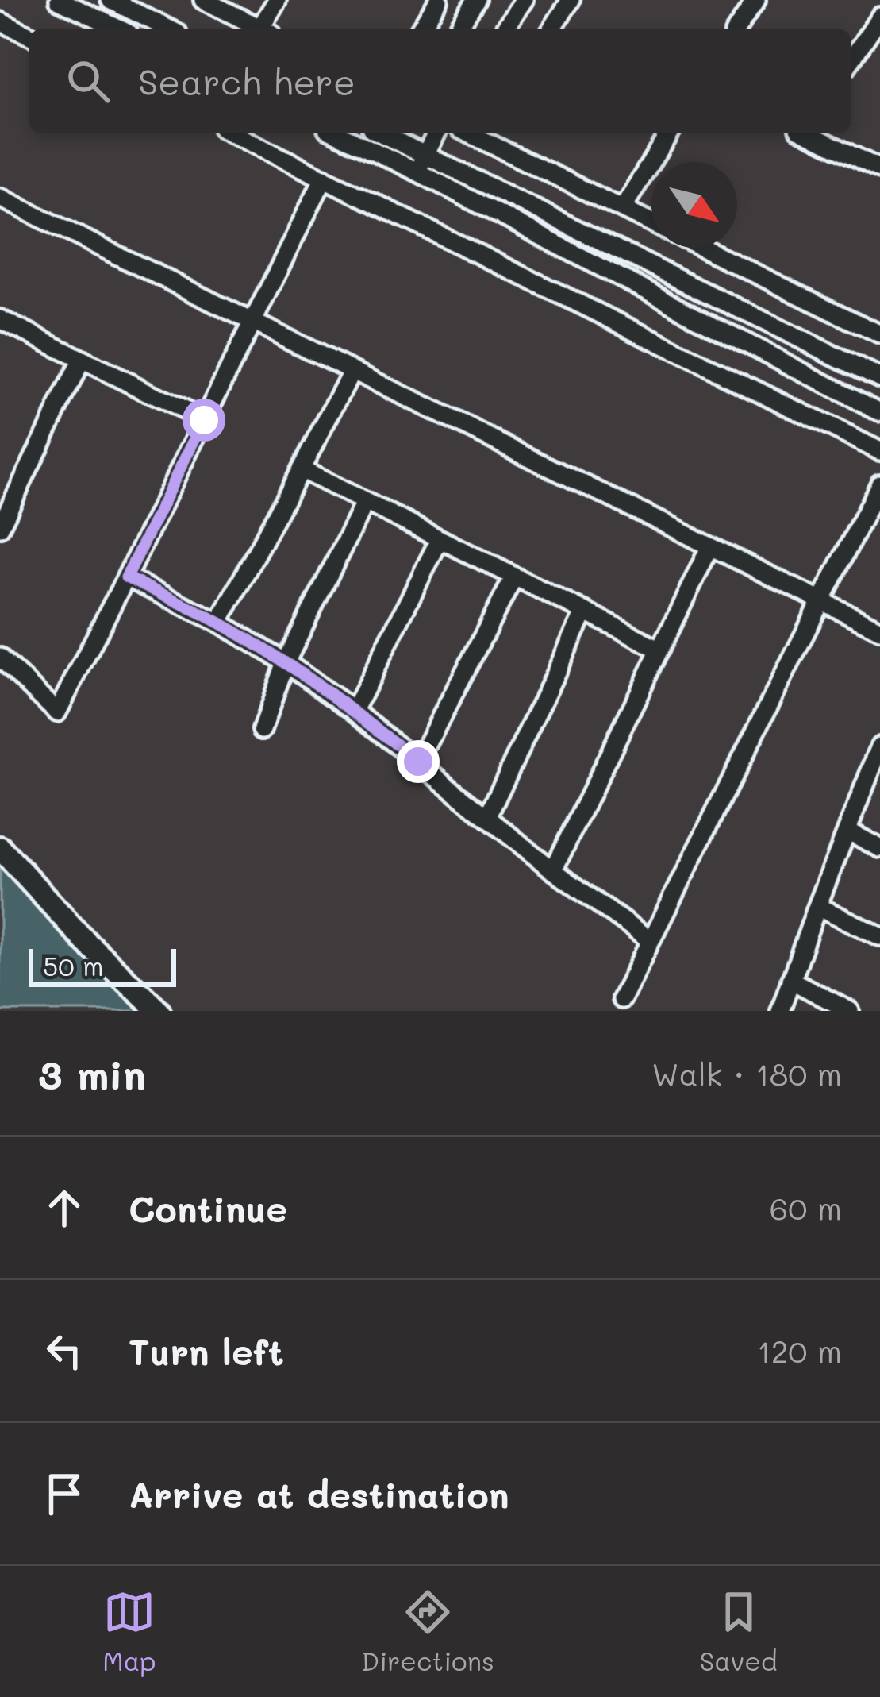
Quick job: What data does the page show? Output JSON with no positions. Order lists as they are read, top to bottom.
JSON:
{
  "scale_bar": "50 m",
  "north": "bottom right",
  "page": {
    "search": "Search here",
    "scale": "50 m",
    "heading": ["3 min", "Walk · 180 m"],
    "list": [
      ["Continue", "60 m"],
      ["Turn left", "120 m"],
      "Arrive at destination"
    ],
    "nav": ["Map", "Directions", "Saved"]
  }
}
